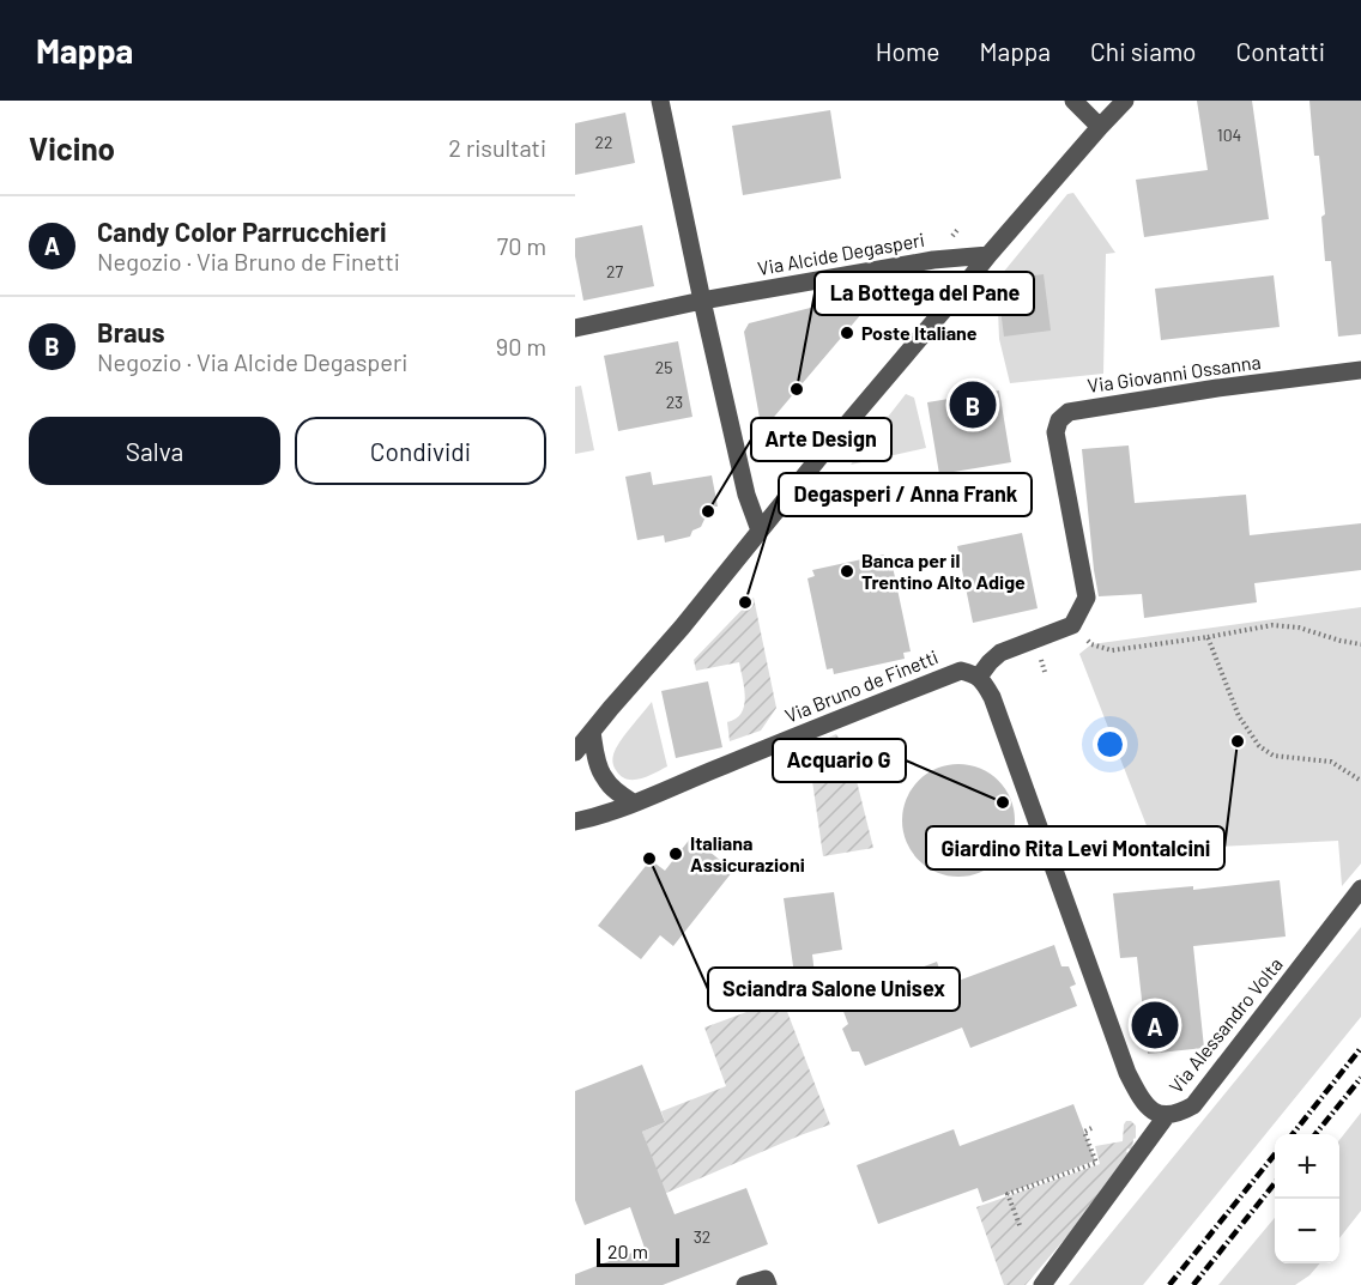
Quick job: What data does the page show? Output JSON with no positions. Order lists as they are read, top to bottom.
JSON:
{
  "streets": {
    "street": [
      "Via Alcide Degasperi",
      "Via Giovanni Ossanna",
      "Via Bruno de Finetti",
      "Via Alessandro Volta"
    ]
  },
  "places": [
    "Poste Italiane",
    "La Bottega del Pane",
    "Arte Design",
    "Banca per il Trentino Alto Adige",
    "Degasperi / Anna Frank",
    "Giardino Rita Levi Montalcini",
    "Acquario G",
    "Italiana Assicurazioni",
    "Sciandra Salone Unisex"
  ],
  "house_numbers": [
    "104",
    "22",
    "27",
    "25",
    "23",
    "32"
  ],
  "scale_bar": "20 m",
  "page": {
    "header": "Mappa",
    "nav": [
      "Home",
      "Mappa",
      "Chi siamo",
      "Contatti"
    ],
    "heading": ["Vicino", "2 risultati"],
    "list": [
      {
        "mark": "A",
        "name": "Candy Color Parrucchieri",
        "note": "Negozio · Via Bruno de Finetti",
        "value": "70 m"
      },
      {
        "mark": "B",
        "name": "Braus",
        "note": "Negozio · Via Alcide Degasperi",
        "value": "90 m"
      }
    ],
    "pins": ["B", "A"],
    "buttons": ["Salva", "Condividi"],
    "map_buttons": ["+", "−"],
    "scale": "20 m"
  }
}
